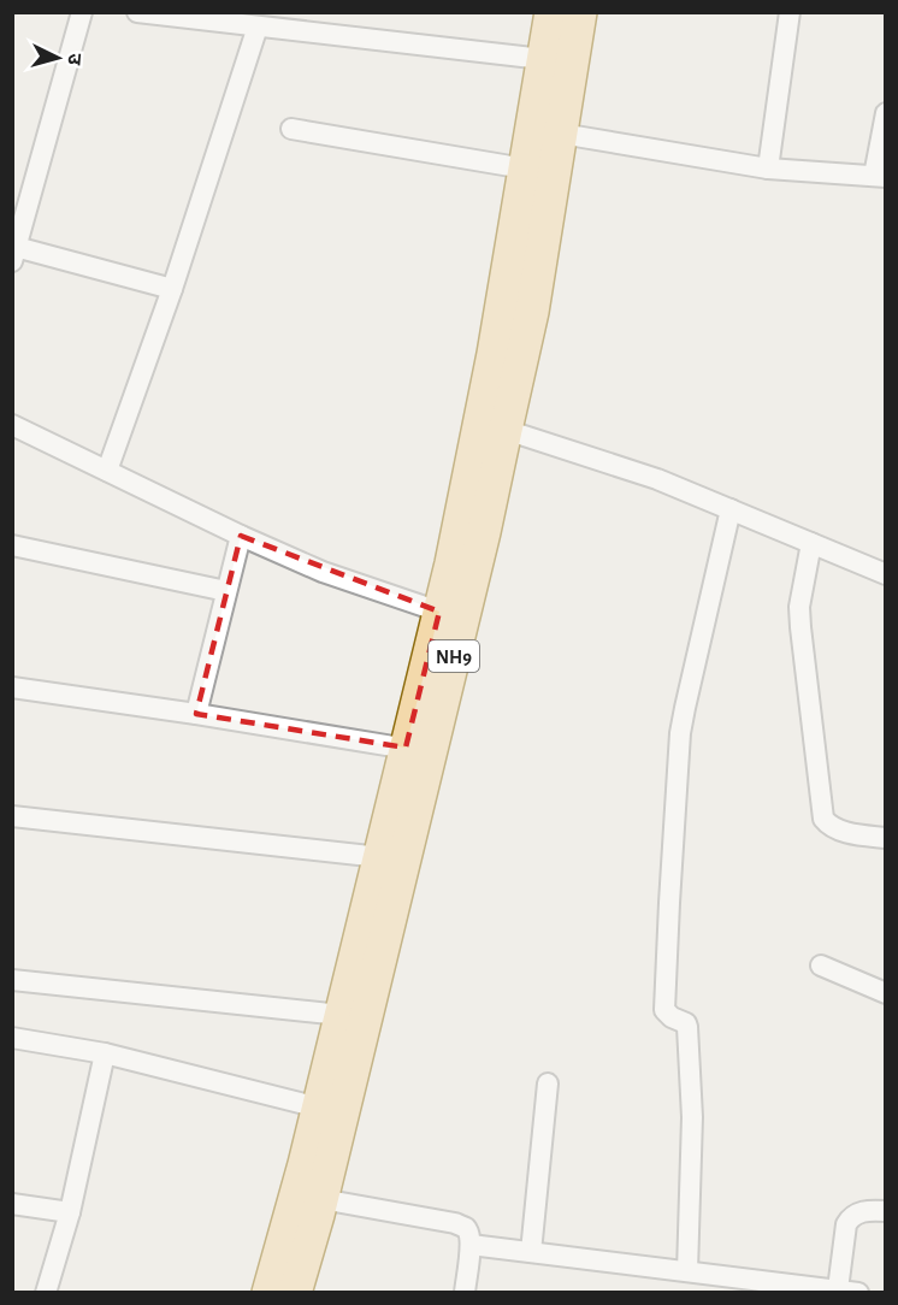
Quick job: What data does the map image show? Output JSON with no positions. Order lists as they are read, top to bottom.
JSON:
{
  "streets": {
    "main road": ["NH9"]
  },
  "north": "right"
}
